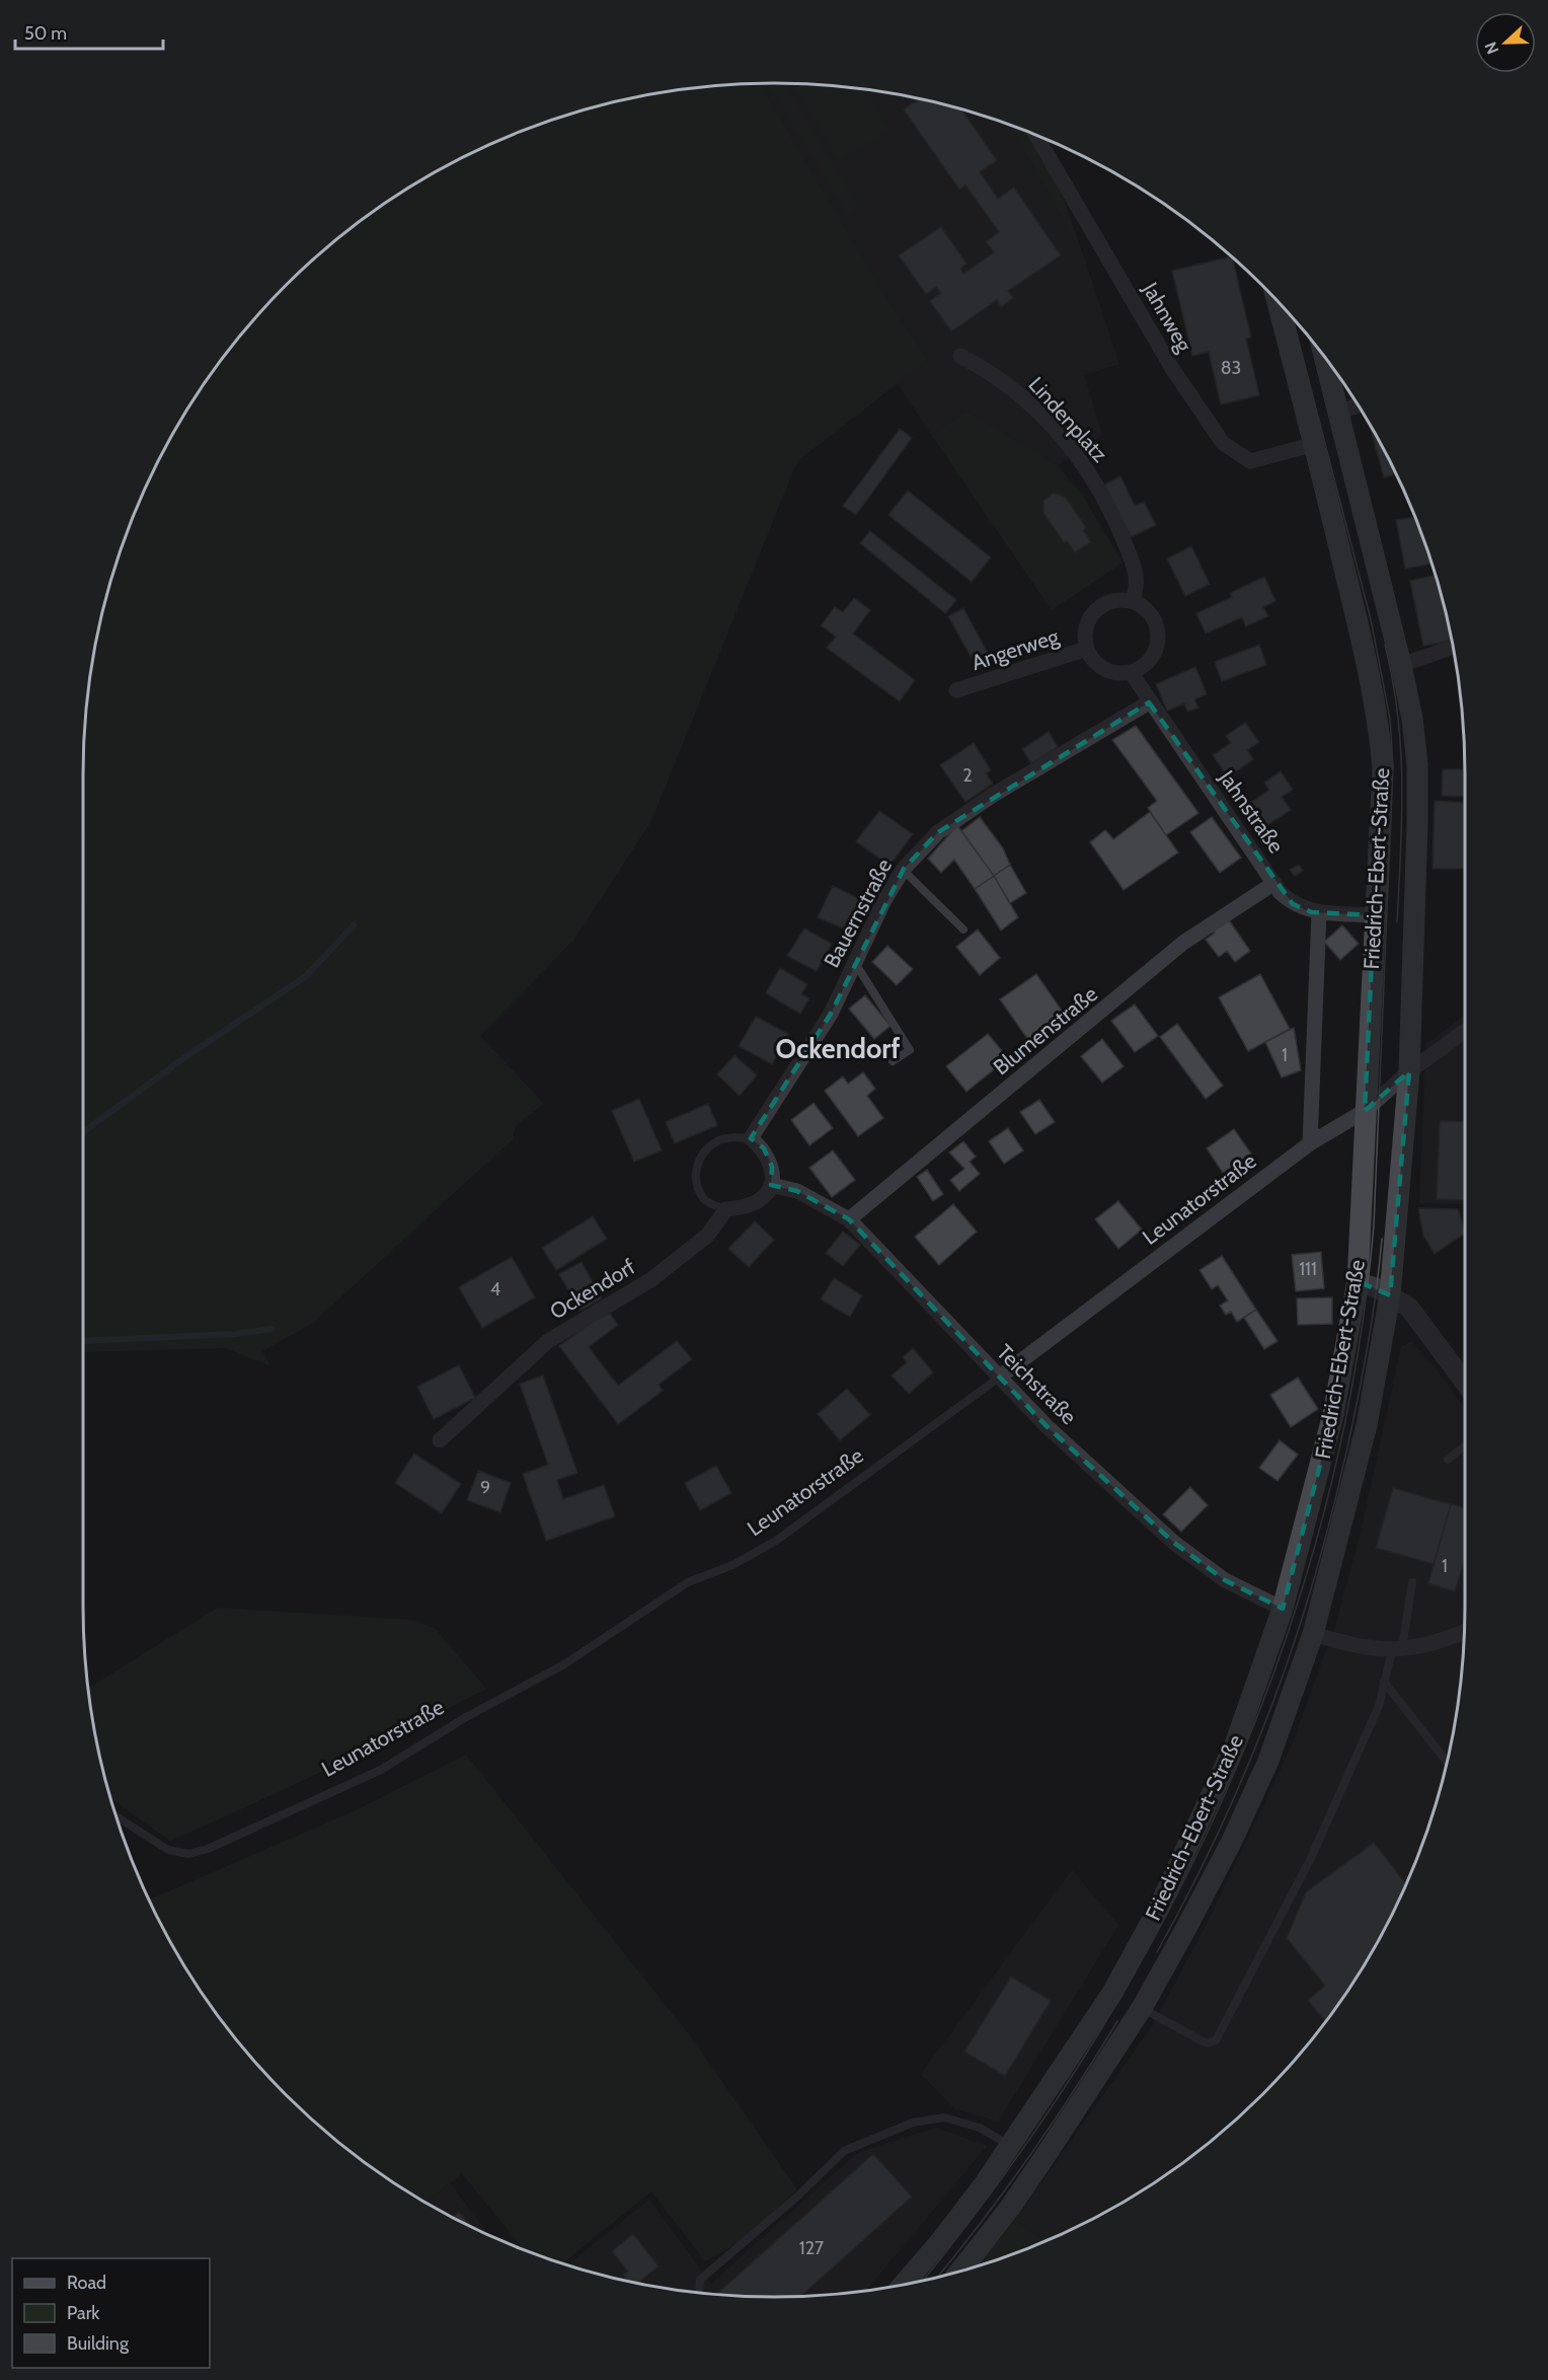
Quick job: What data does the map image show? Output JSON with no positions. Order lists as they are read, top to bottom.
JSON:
{
  "streets": {
    "main road": ["Friedrich-Ebert-Straße"],
    "street": [
      "Jahnweg",
      "Lindenplatz",
      "Angerweg",
      "Jahnstraße",
      "Bauernstraße",
      "Blumenstraße",
      "Leunatorstraße",
      "Ockendorf",
      "Teichstraße"
    ]
  },
  "crossings": [
    ["Jahnweg", "Friedrich-Ebert-Straße"],
    ["Lindenplatz", "Angerweg"],
    ["Lindenplatz", "Jahnstraße"],
    ["Angerweg", "Jahnstraße"],
    ["Jahnstraße", "Friedrich-Ebert-Straße"],
    ["Jahnstraße", "Bauernstraße"],
    ["Jahnstraße", "Blumenstraße"],
    ["Friedrich-Ebert-Straße", "Leunatorstraße"],
    ["Friedrich-Ebert-Straße", "Teichstraße"],
    ["Bauernstraße", "Ockendorf"],
    ["Bauernstraße", "Teichstraße"],
    ["Blumenstraße", "Teichstraße"],
    ["Leunatorstraße", "Teichstraße"],
    ["Ockendorf", "Teichstraße"]
  ],
  "districts": ["Ockendorf"],
  "house_numbers": [
    "83",
    "2",
    "1",
    "111",
    "4",
    "9",
    "1",
    "127"
  ],
  "legend": ["Road", "Park", "Building"],
  "scale_bar": "50 m",
  "north": "left"
}
